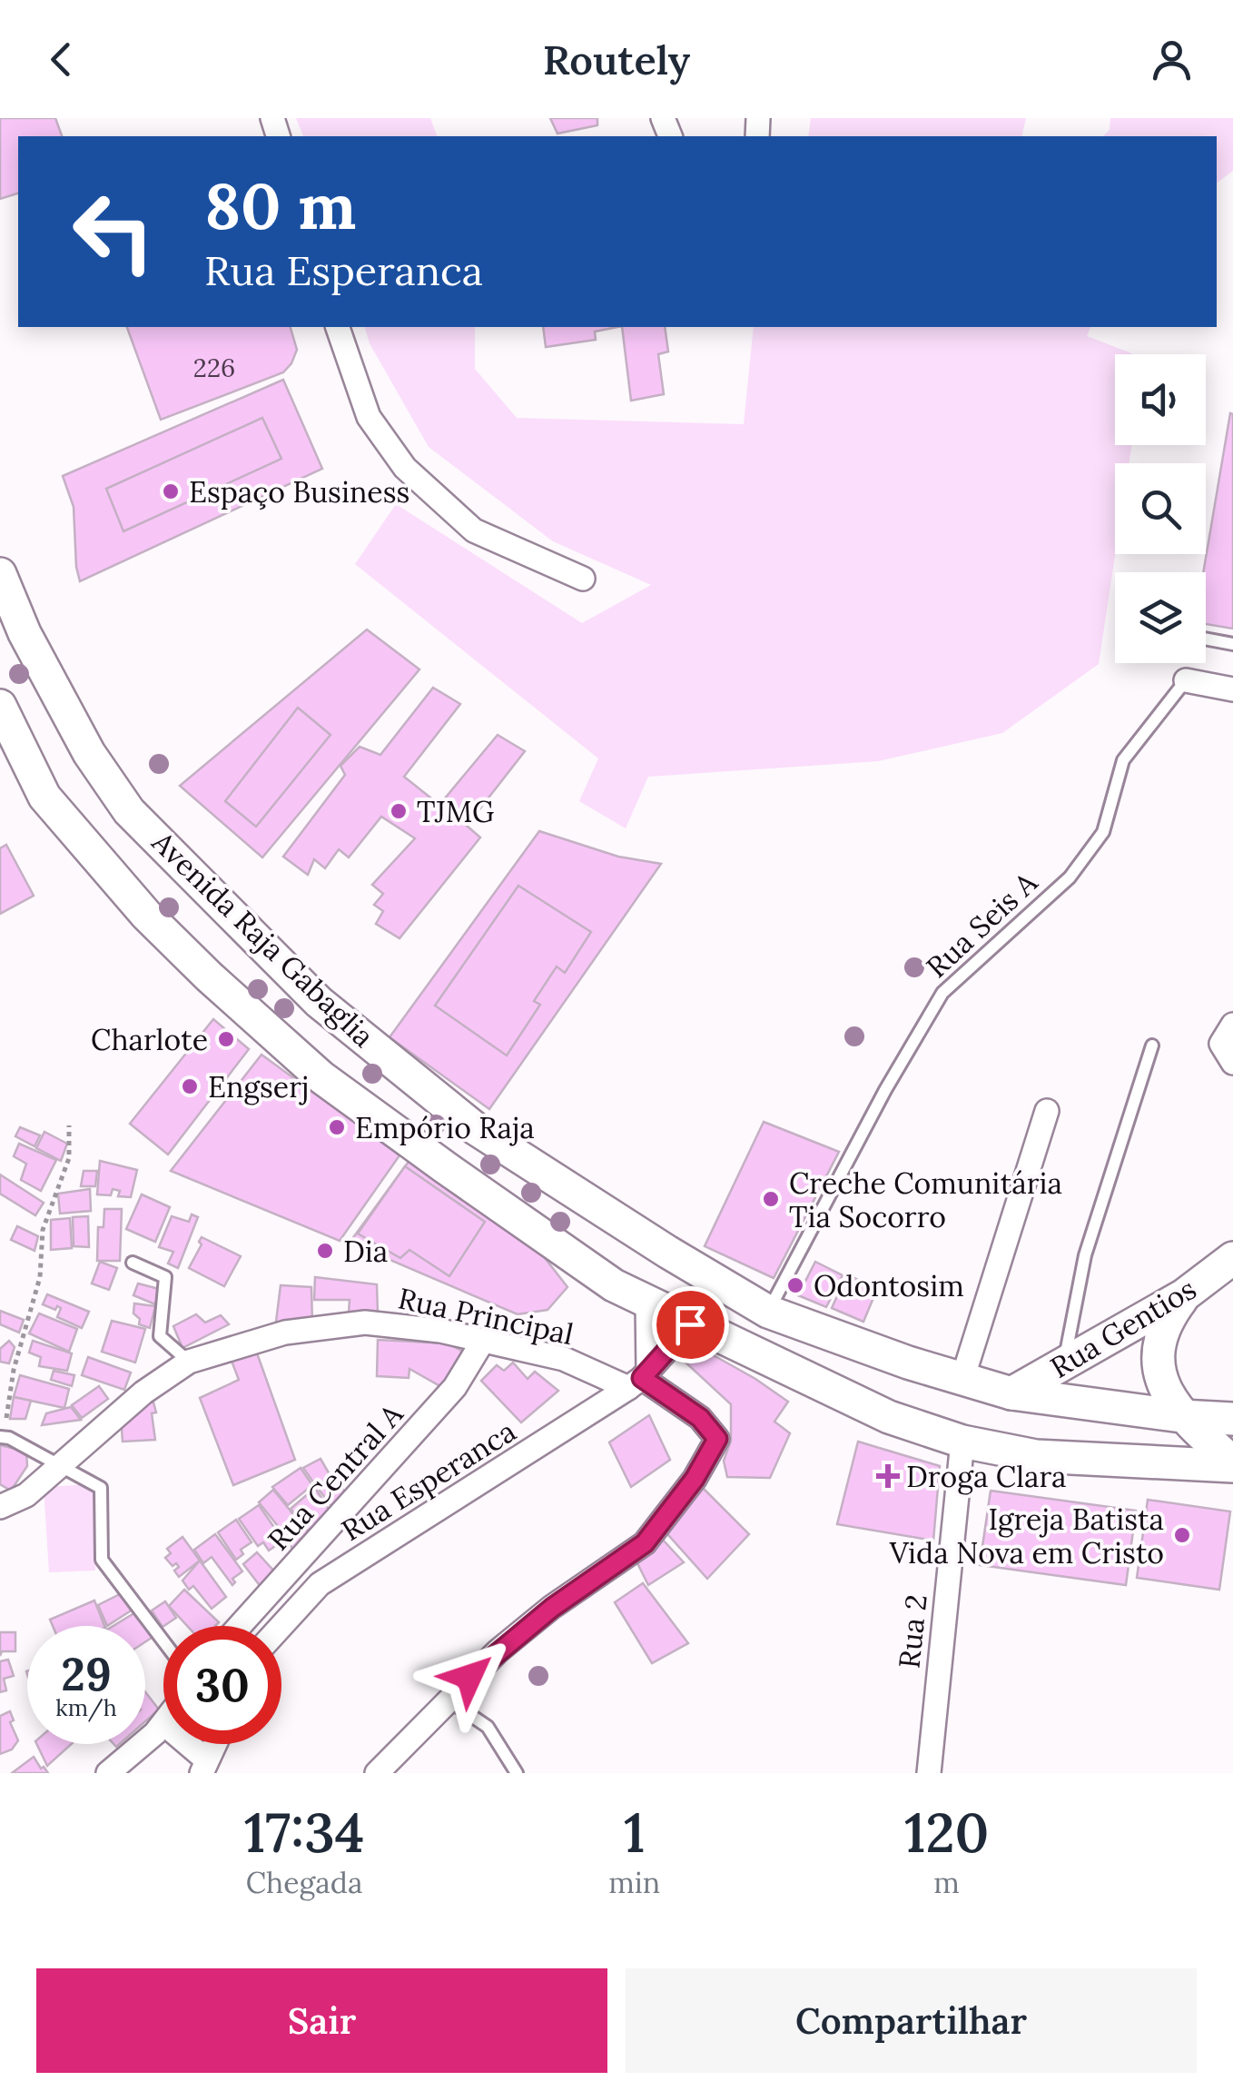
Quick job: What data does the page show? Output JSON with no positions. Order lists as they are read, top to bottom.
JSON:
{
  "streets": {
    "main road": ["Avenida Raja Gabaglia", "Rua Gentios"],
    "street": [
      "Rua Principal",
      "Rua Central A",
      "Rua Esperanca",
      "Rua 2"
    ],
    "lane": ["Rua Seis A"]
  },
  "crossings": [
    ["Rua Seis A", "Avenida Raja Gabaglia"],
    ["Avenida Raja Gabaglia", "Rua Gentios"],
    ["Avenida Raja Gabaglia", "Rua Esperanca"],
    ["Avenida Raja Gabaglia", "Rua 2"],
    ["Rua Principal", "Rua Central A"],
    ["Rua Principal", "Rua Esperanca"]
  ],
  "places": {
    "other": [
      "Espaço Business",
      "TJMG",
      "Charlote",
      "Engserj",
      "Empório Raja",
      "Creche Comunitária Tia Socorro",
      "Dia",
      "Odontosim",
      "Igreja Batista Vida Nova em Cristo"
    ],
    "health": ["Droga Clara"]
  },
  "house_numbers": ["226"],
  "page": {
    "header": "Routely",
    "turn": ["80 m", "Rua Esperanca"],
    "speed": "29 km/h",
    "limit": "30",
    "eta": [
      "17:34",
      "Chegada",
      "1",
      "min",
      "120",
      "m"
    ],
    "buttons": ["Sair", "Compartilhar"]
  }
}
